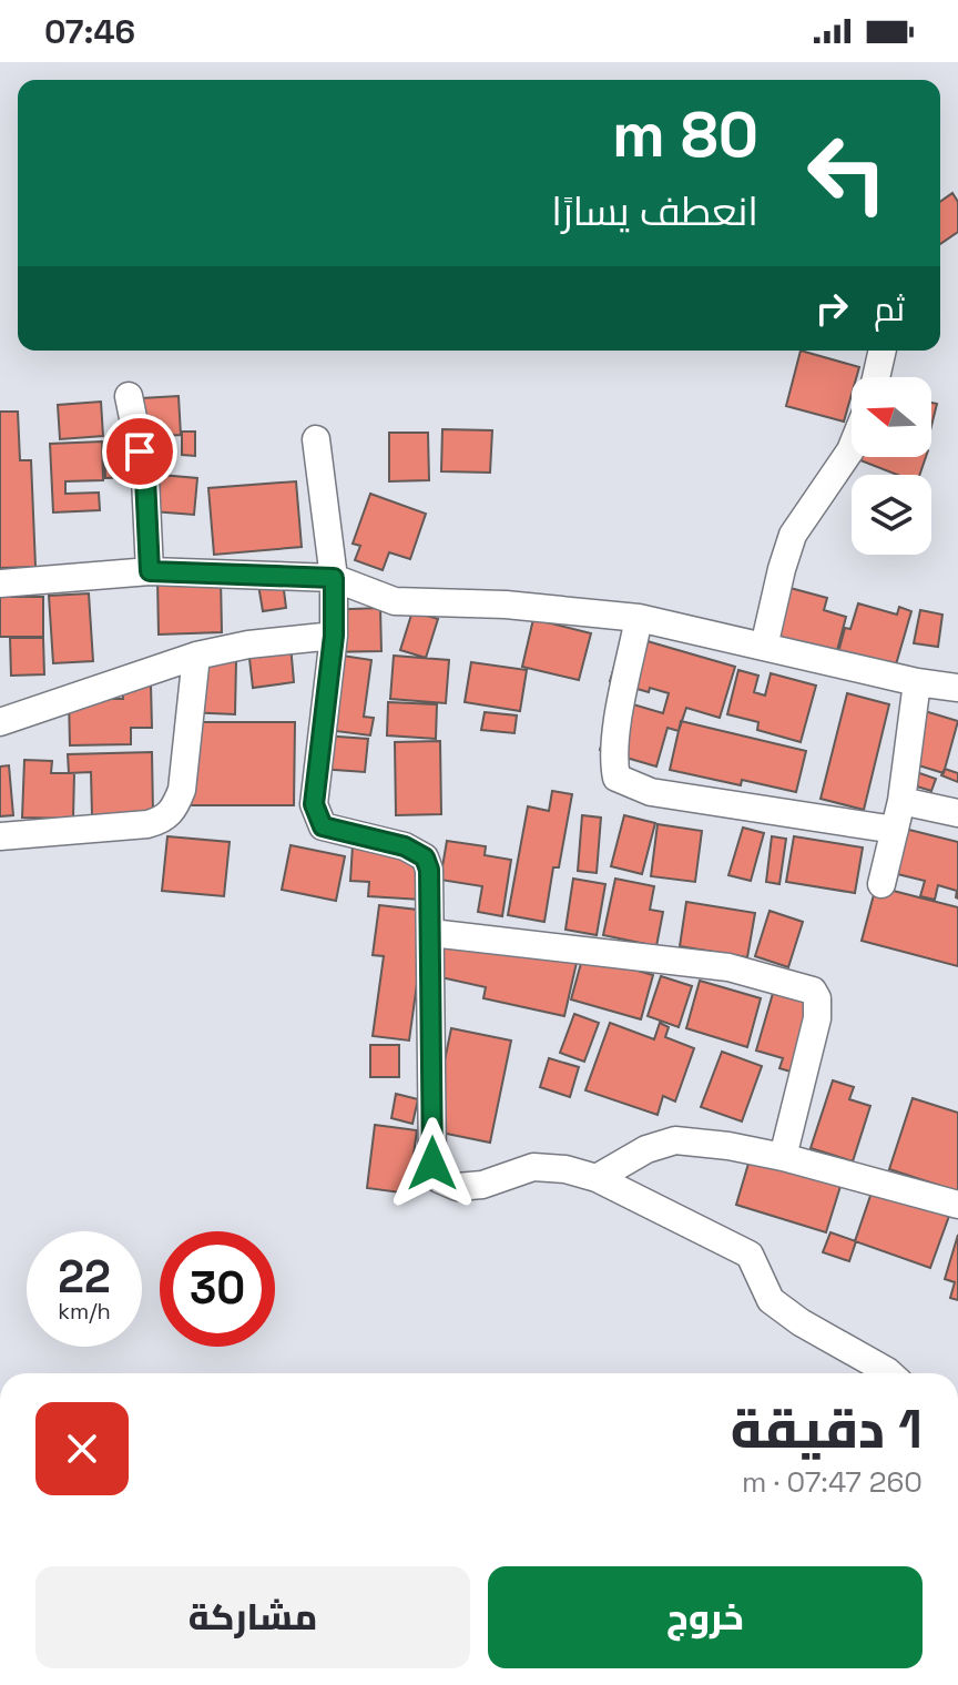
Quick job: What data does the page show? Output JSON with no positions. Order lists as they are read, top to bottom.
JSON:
{
  "north": "left",
  "page": {
    "status": "07:46",
    "turn": ["80 m", "انعطف يسارًا"],
    "then": "ثم",
    "speed": "22 km/h",
    "limit": "30",
    "heading": ["1 دقيقة", "260 m · 07:47"],
    "buttons": ["خروج", "مشاركة"]
  }
}
